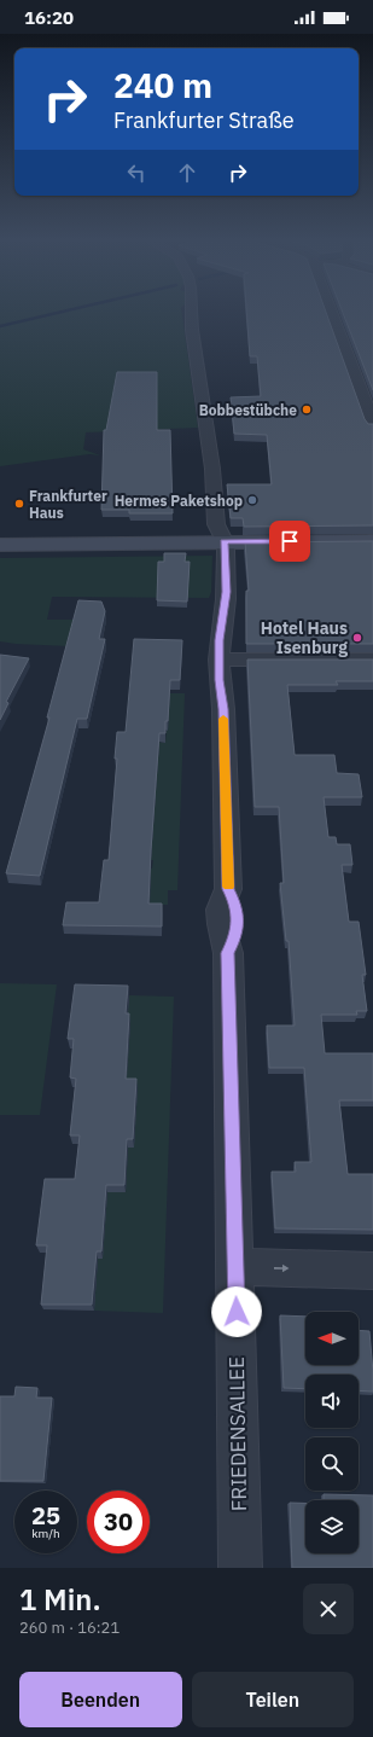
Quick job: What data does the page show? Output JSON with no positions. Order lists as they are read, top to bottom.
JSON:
{
  "streets": {
    "street": ["FRIEDENSALLEE"]
  },
  "places": [
    "Bobbestübche",
    "Hermes Paketshop",
    "Frankfurter Haus",
    "Hotel Haus Isenburg"
  ],
  "north": "left",
  "page": {
    "status": "16:20",
    "turn": ["240 m", "Frankfurter Straße"],
    "speed": "25 km/h",
    "limit": "30",
    "heading": ["1 Min.", "260 m · 16:21"],
    "buttons": ["Beenden", "Teilen"]
  }
}
